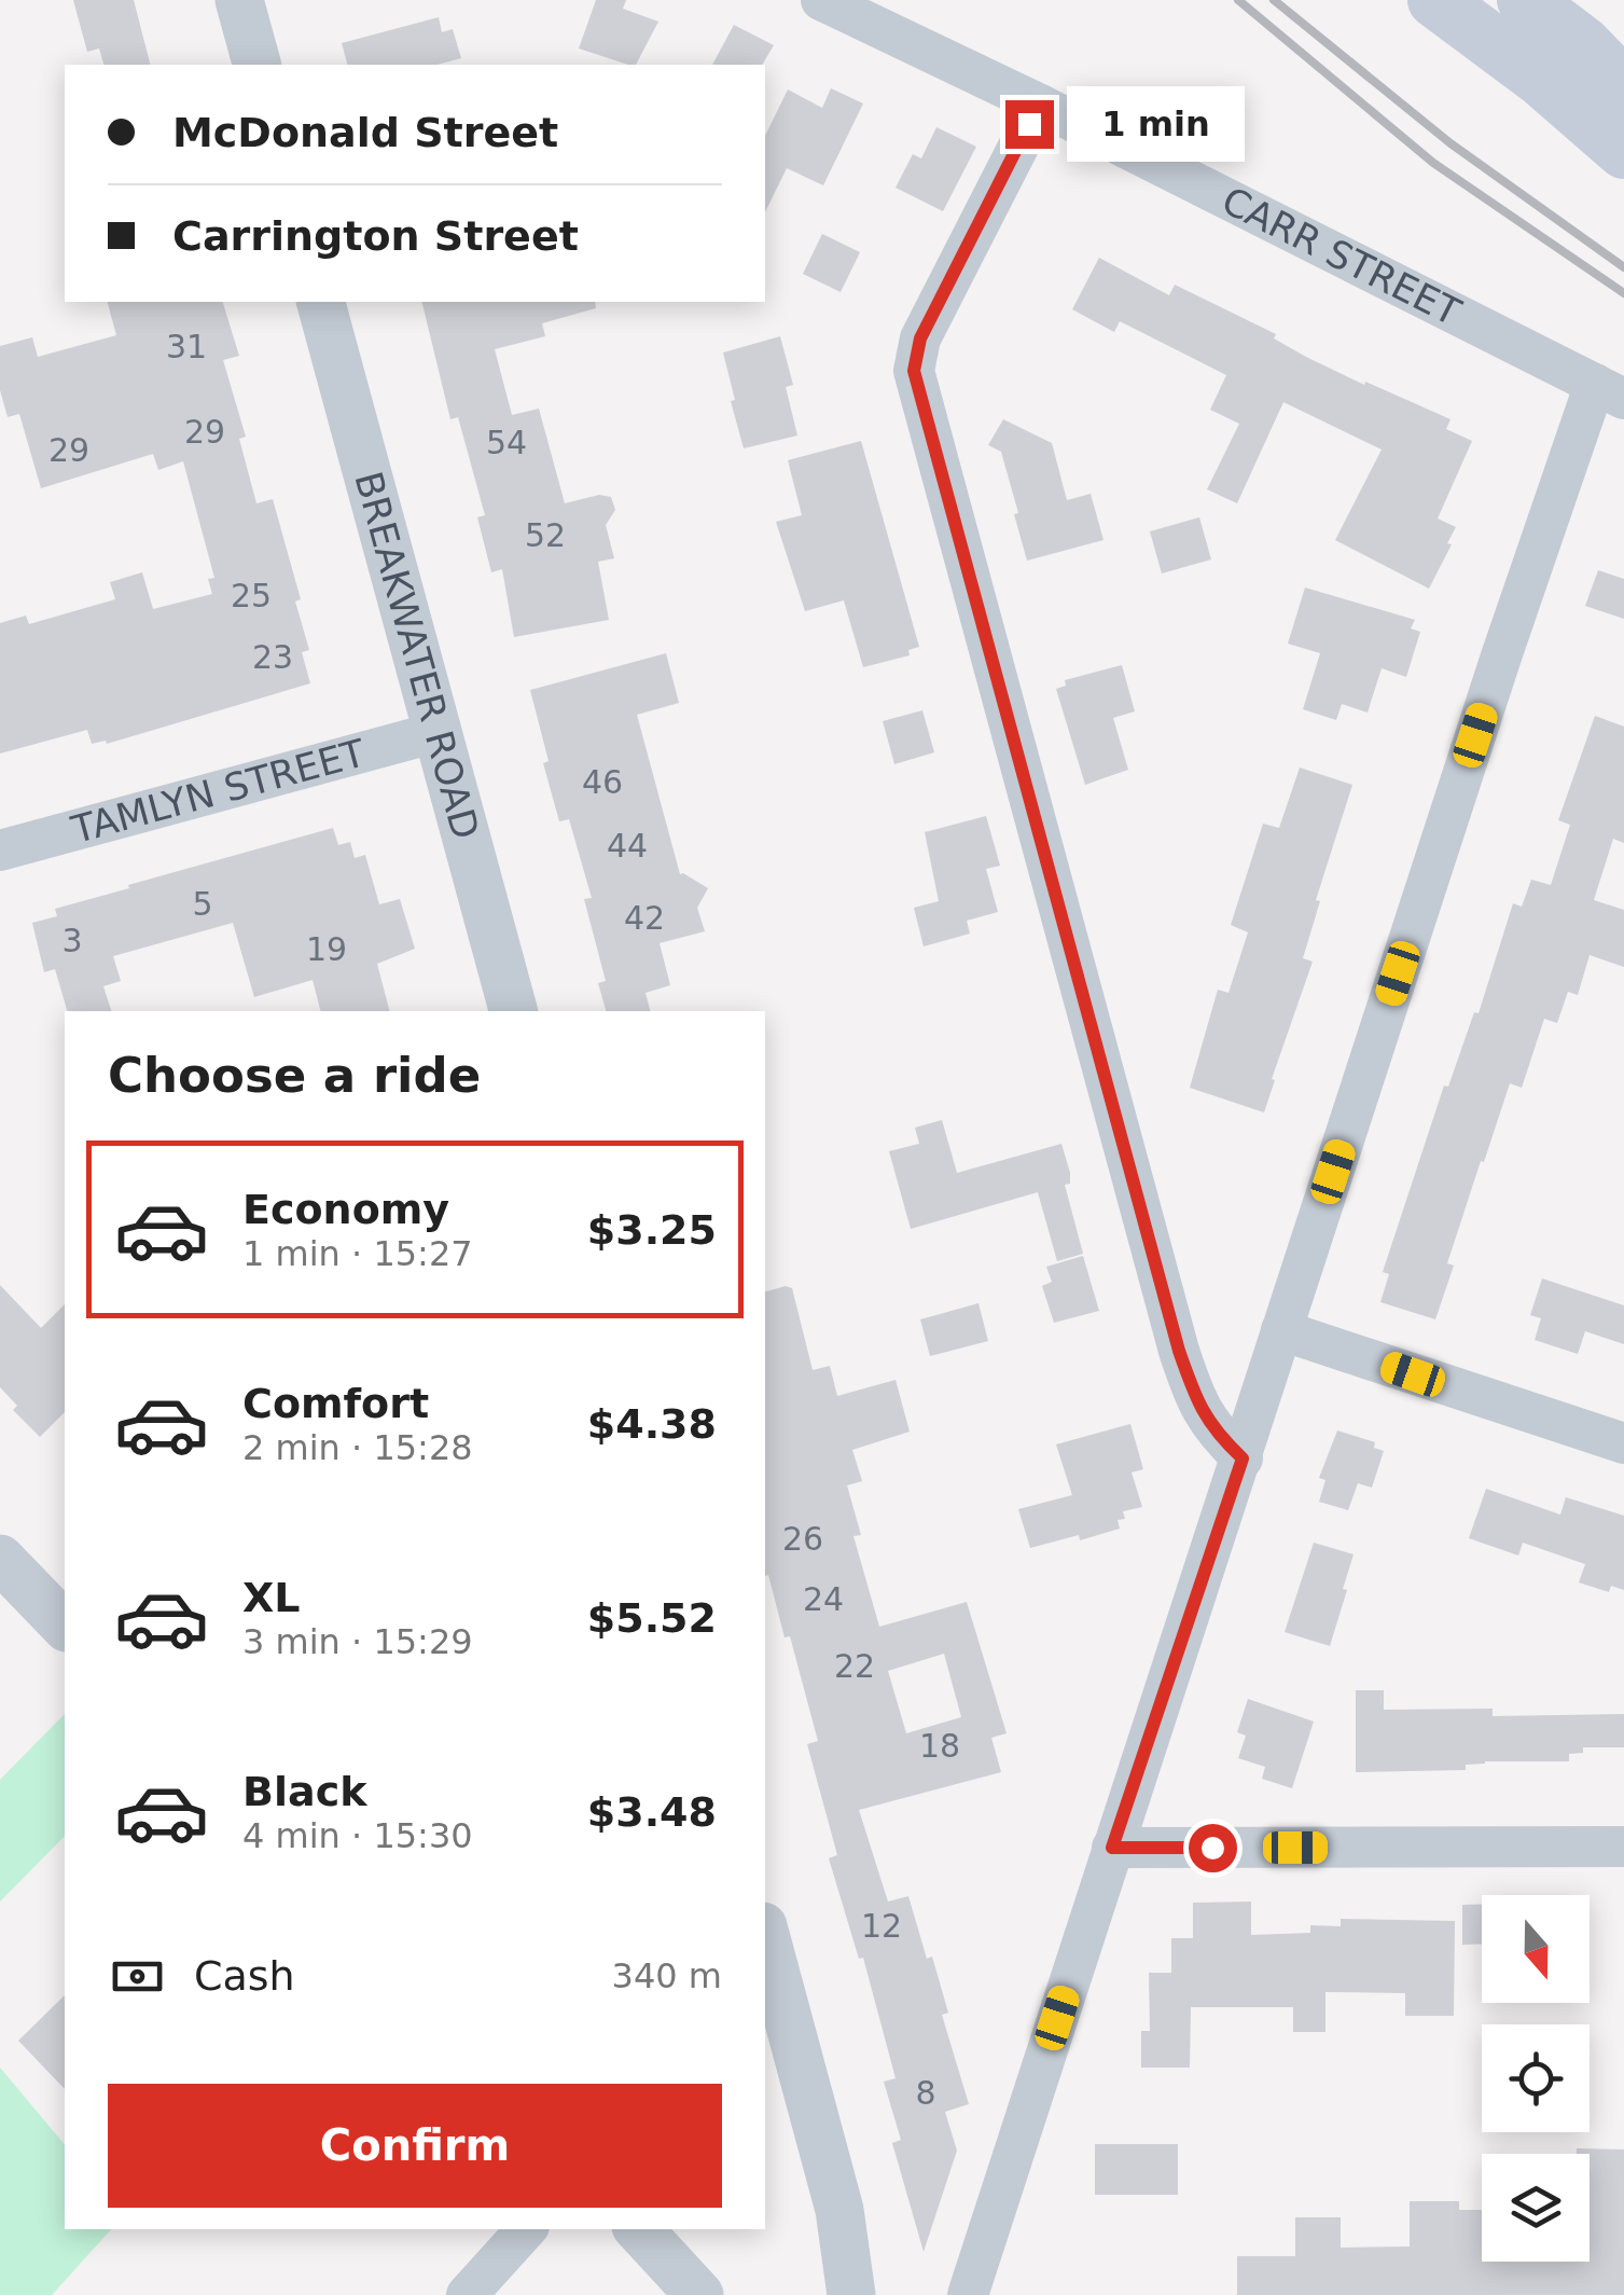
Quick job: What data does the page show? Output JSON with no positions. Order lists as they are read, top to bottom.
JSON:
{
  "streets": {
    "street": ["CARR STREET", "BREAKWATER ROAD", "TAMLYN STREET"]
  },
  "crossings": [
    ["BREAKWATER ROAD", "TAMLYN STREET"]
  ],
  "house_numbers": [
    "31",
    "29",
    "54",
    "29",
    "52",
    "25",
    "23",
    "46",
    "44",
    "5",
    "42",
    "3",
    "19",
    "26",
    "24",
    "22",
    "18",
    "12",
    "8"
  ],
  "north": "bottom",
  "page": {
    "banner": ["McDonald Street", "Carrington Street"],
    "bubble": "1 min",
    "heading": "Choose a ride",
    "list": [
      {
        "name": "Economy",
        "note": "1 min · 15:27",
        "value": "$3.25"
      },
      {
        "name": "Comfort",
        "note": "2 min · 15:28",
        "value": "$4.38"
      },
      {
        "name": "XL",
        "note": "3 min · 15:29",
        "value": "$5.52"
      },
      {
        "name": "Black",
        "note": "4 min · 15:30",
        "value": "$3.48"
      }
    ],
    "pay": ["Cash", "340 m"],
    "buttons": "Confirm"
  }
}
